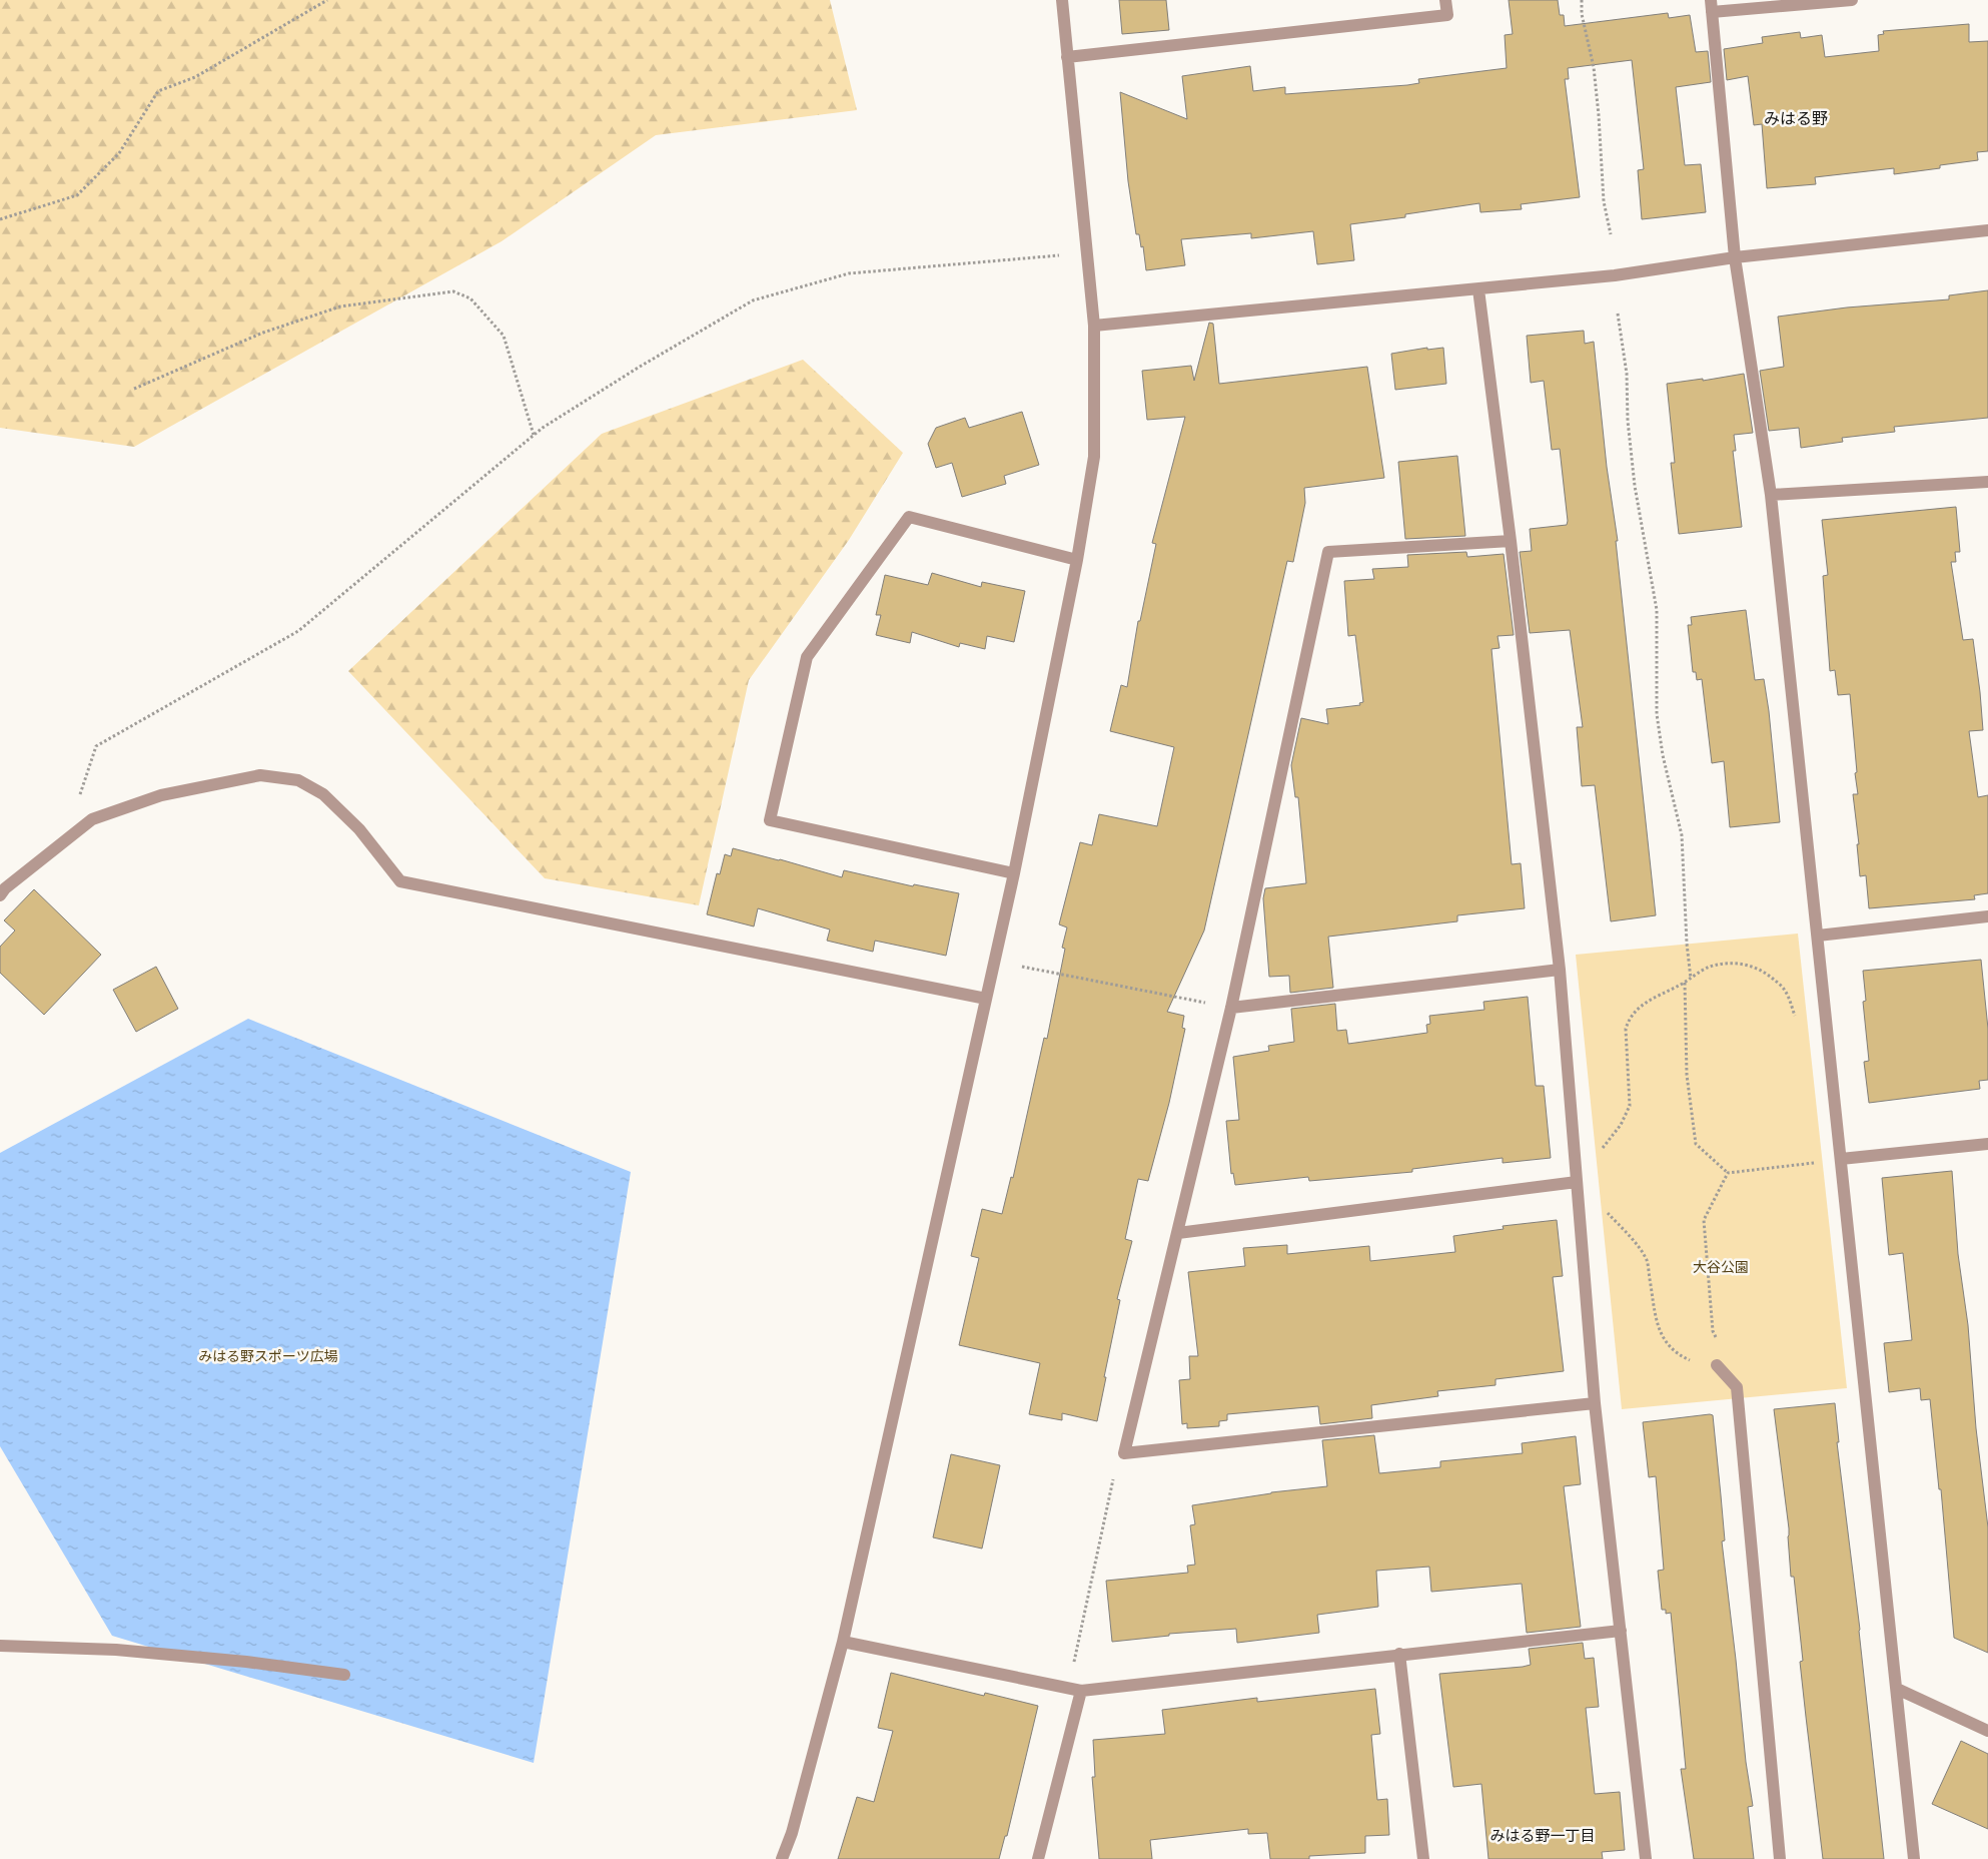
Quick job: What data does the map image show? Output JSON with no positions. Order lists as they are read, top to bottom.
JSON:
{
  "districts": ["みはる野", "みはる野一丁目"],
  "parks": ["大谷公園", "みはる野スポーツ広場"]
}
